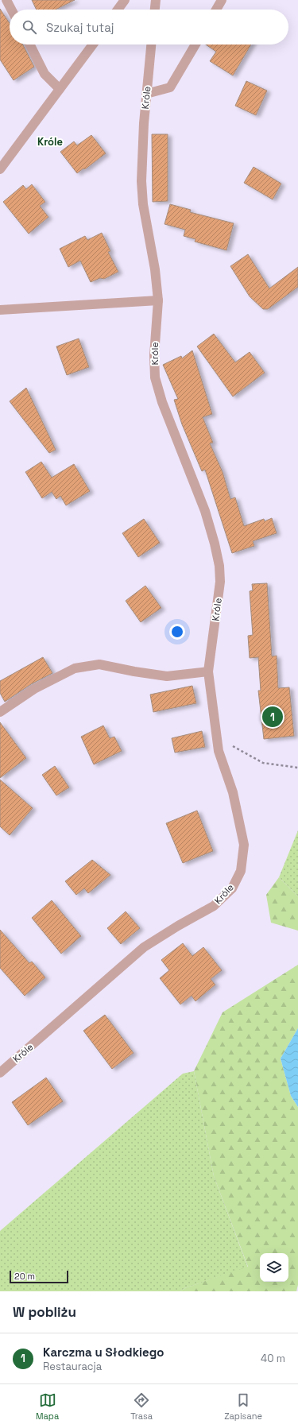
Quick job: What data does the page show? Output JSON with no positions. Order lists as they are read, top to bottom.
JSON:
{
  "streets": {
    "lane": ["Króle"]
  },
  "districts": ["Króle"],
  "scale_bar": "20 m",
  "page": {
    "search": "Szukaj tutaj",
    "pins": "1",
    "scale": "20 m",
    "heading": "W pobliżu",
    "list": [
      {
        "mark": "1",
        "name": "Karczma u Słodkiego",
        "note": "Restauracja",
        "value": "40 m"
      }
    ],
    "nav": ["Mapa", "Trasa", "Zapisane"]
  }
}
